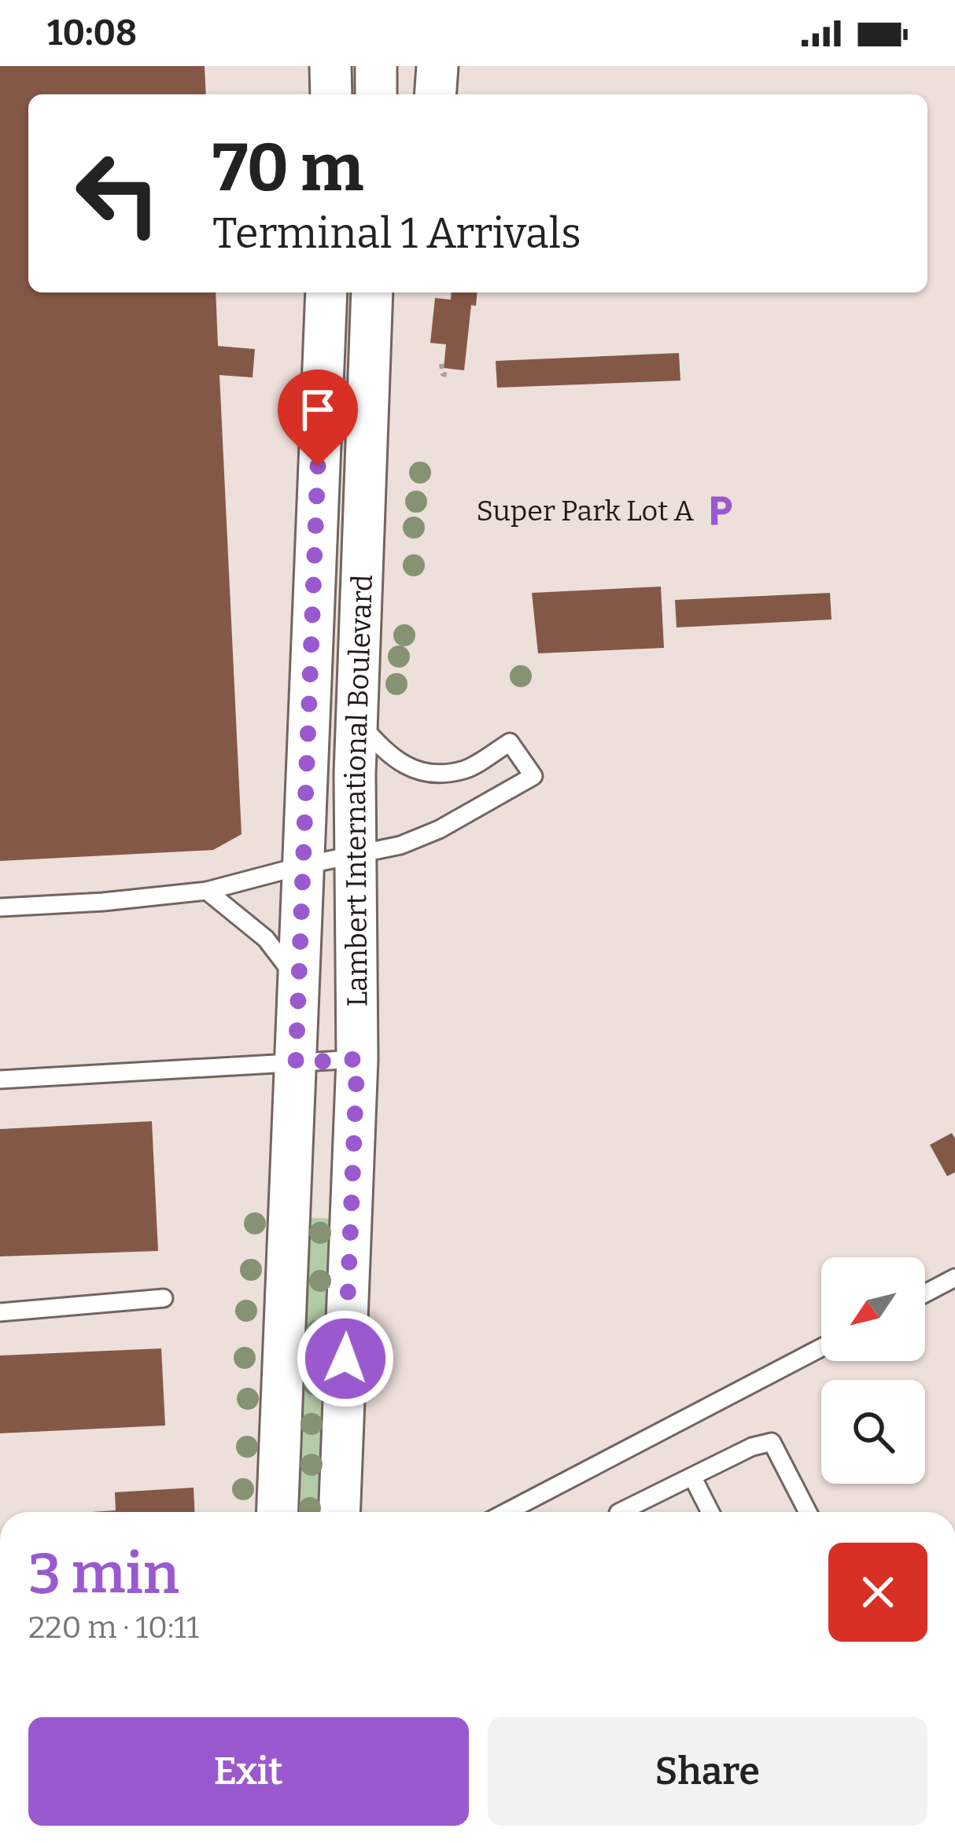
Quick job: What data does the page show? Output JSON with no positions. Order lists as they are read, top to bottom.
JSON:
{
  "streets": {
    "street": ["Lambert International Boulevard"]
  },
  "places": {
    "parking": ["Super Park Lot A"]
  },
  "north": "bottom left",
  "page": {
    "status": "10:08",
    "turn": ["70 m", "Terminal 1 Arrivals"],
    "heading": ["3 min", "220 m · 10:11"],
    "buttons": ["Exit", "Share"]
  }
}
